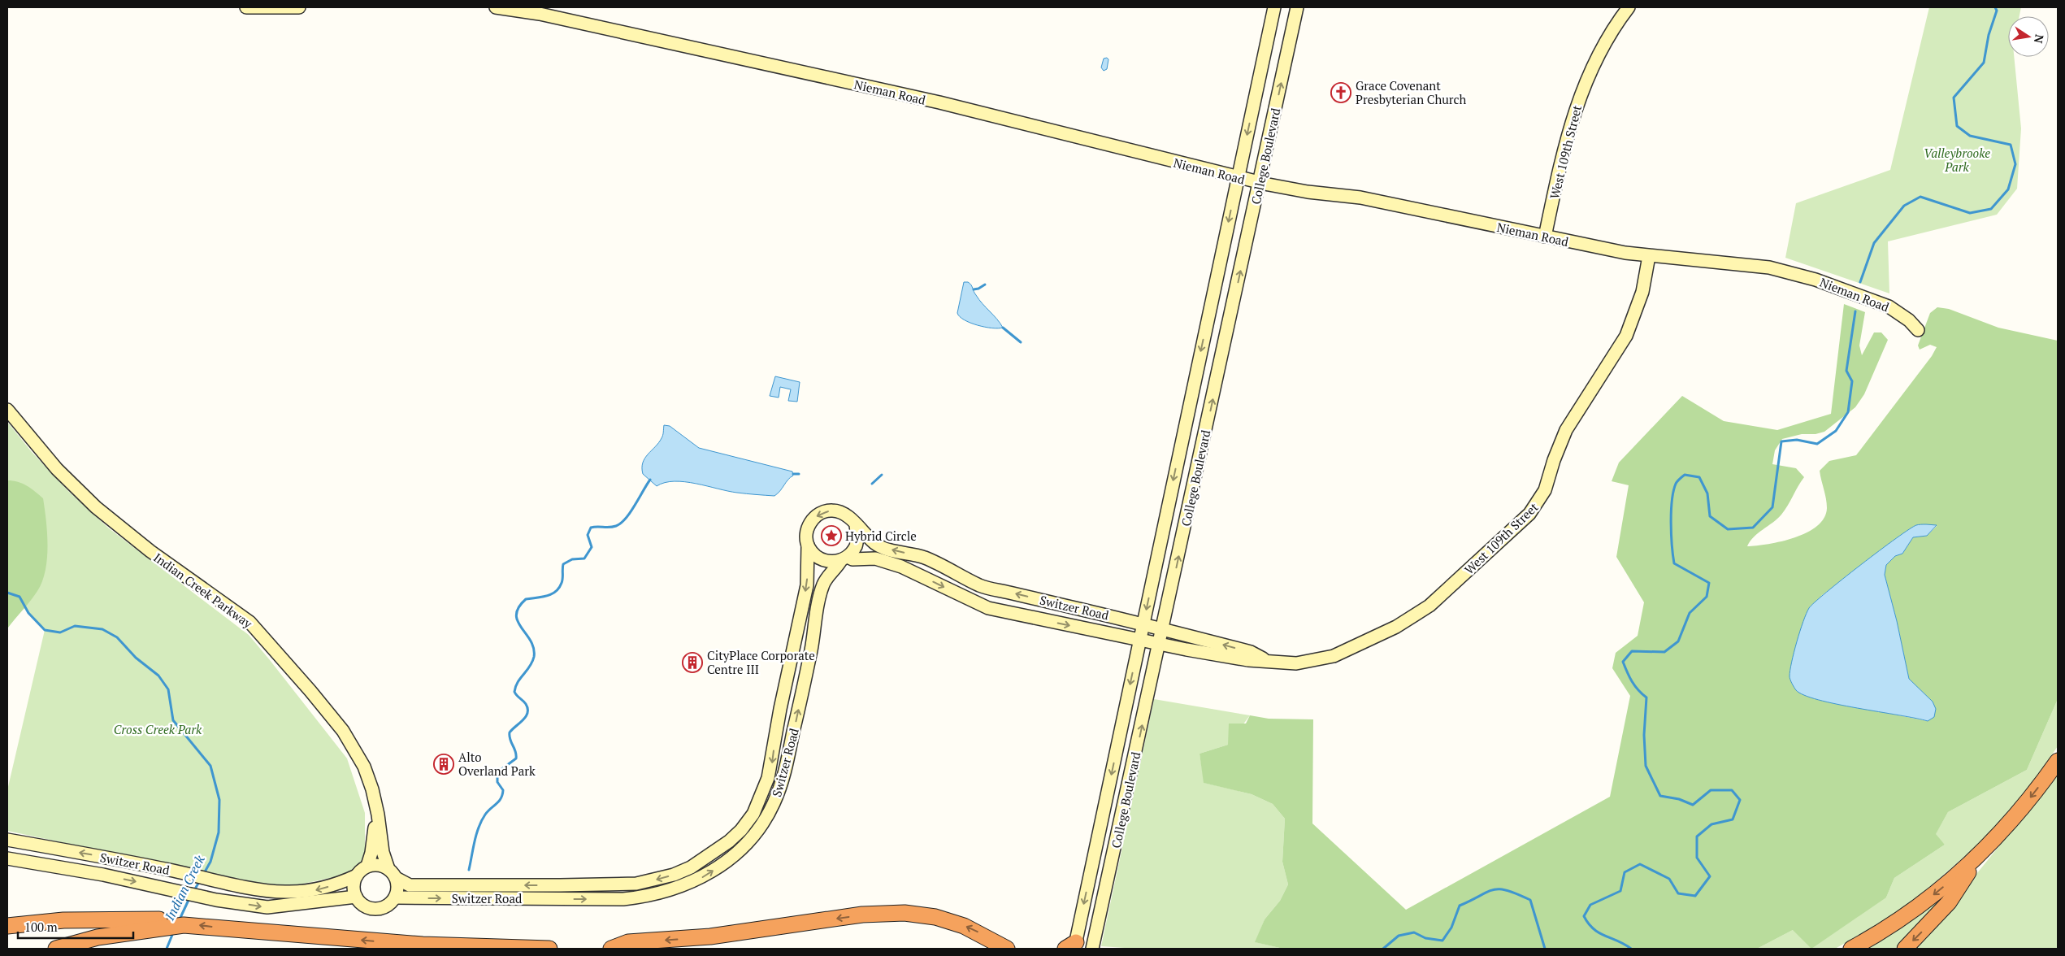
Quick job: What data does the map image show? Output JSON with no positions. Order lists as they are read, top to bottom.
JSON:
{
  "streets": {
    "main road": [
      "Nieman Road",
      "West 109th Street",
      "College Boulevard",
      "Indian Creek Parkway",
      "Switzer Road"
    ]
  },
  "crossings": [
    ["Nieman Road", "West 109th Street"],
    ["Nieman Road", "College Boulevard"],
    ["West 109th Street", "College Boulevard"],
    ["West 109th Street", "Switzer Road"],
    ["College Boulevard", "Switzer Road"],
    ["Indian Creek Parkway", "Switzer Road"]
  ],
  "water": ["Indian Creek"],
  "parks": ["Valleybrooke Park", "Cross Creek Park"],
  "places": {
    "church": ["Grace Covenant Presbyterian Church"],
    "place": ["Hybrid Circle"],
    "building": ["CityPlace Corporate Centre III", "Alto Overland Park"]
  },
  "scale_bar": "100 m",
  "north": "right"
}
